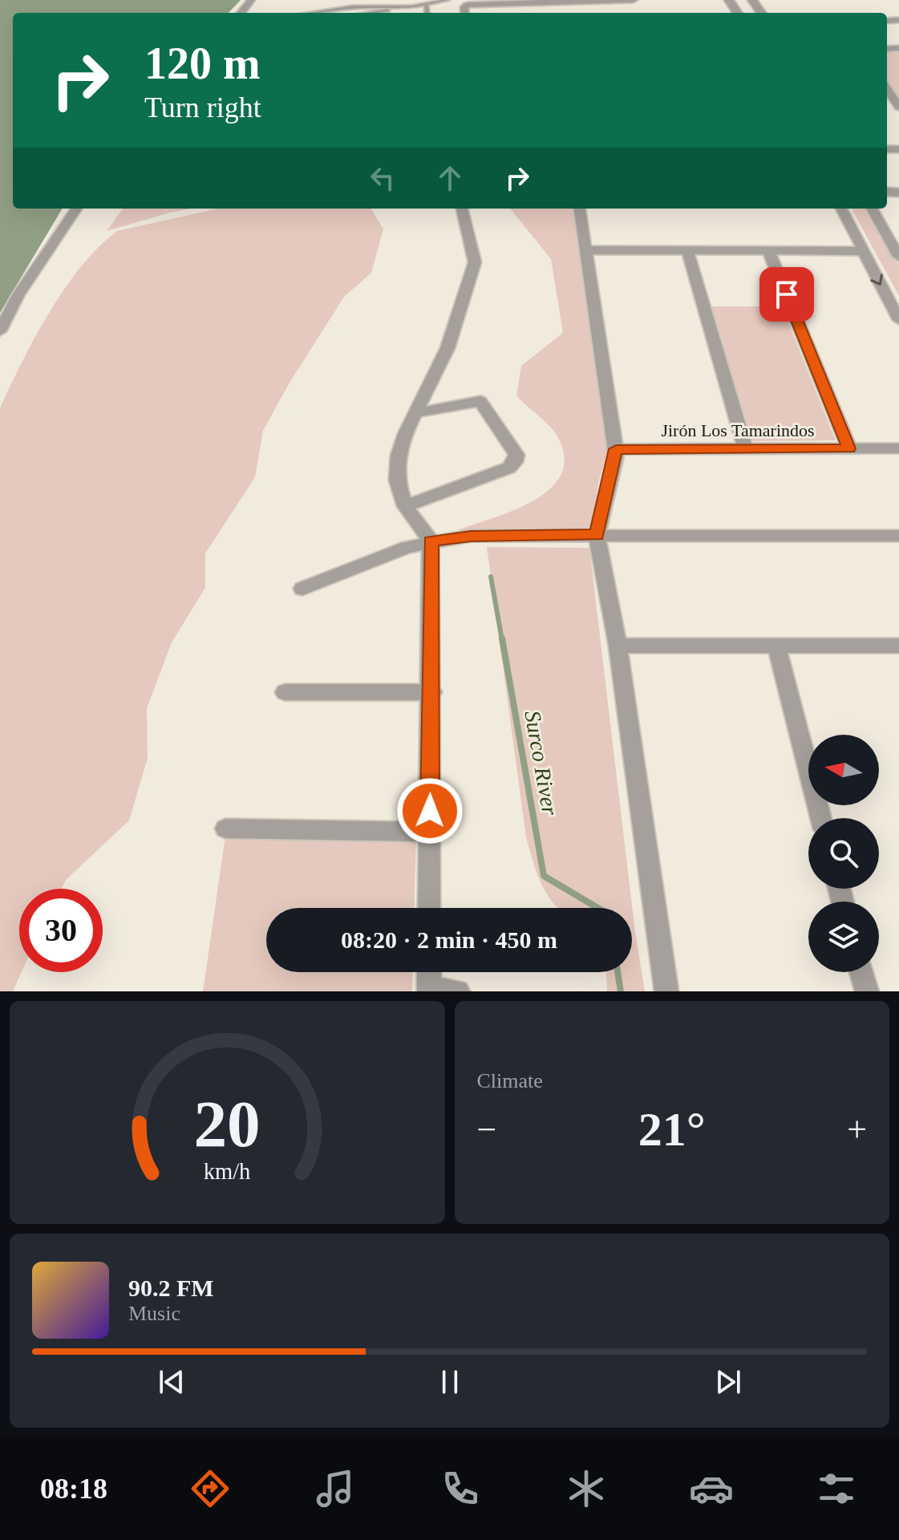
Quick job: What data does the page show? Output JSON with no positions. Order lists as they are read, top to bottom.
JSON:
{
  "streets": {
    "street": ["Jirón Los Tamarindos"]
  },
  "water": ["Surco River"],
  "north": "left",
  "page": {
    "turn": ["120 m", "Turn right"],
    "limit": "30",
    "trip": "08:20 · 2 min · 450 m",
    "tile": "Climate",
    "heat": ["−", "21°", "+"],
    "song": ["90.2 FM", "Music"],
    "tabs": "08:18",
    "gauge": ["20", "km/h"]
  }
}
